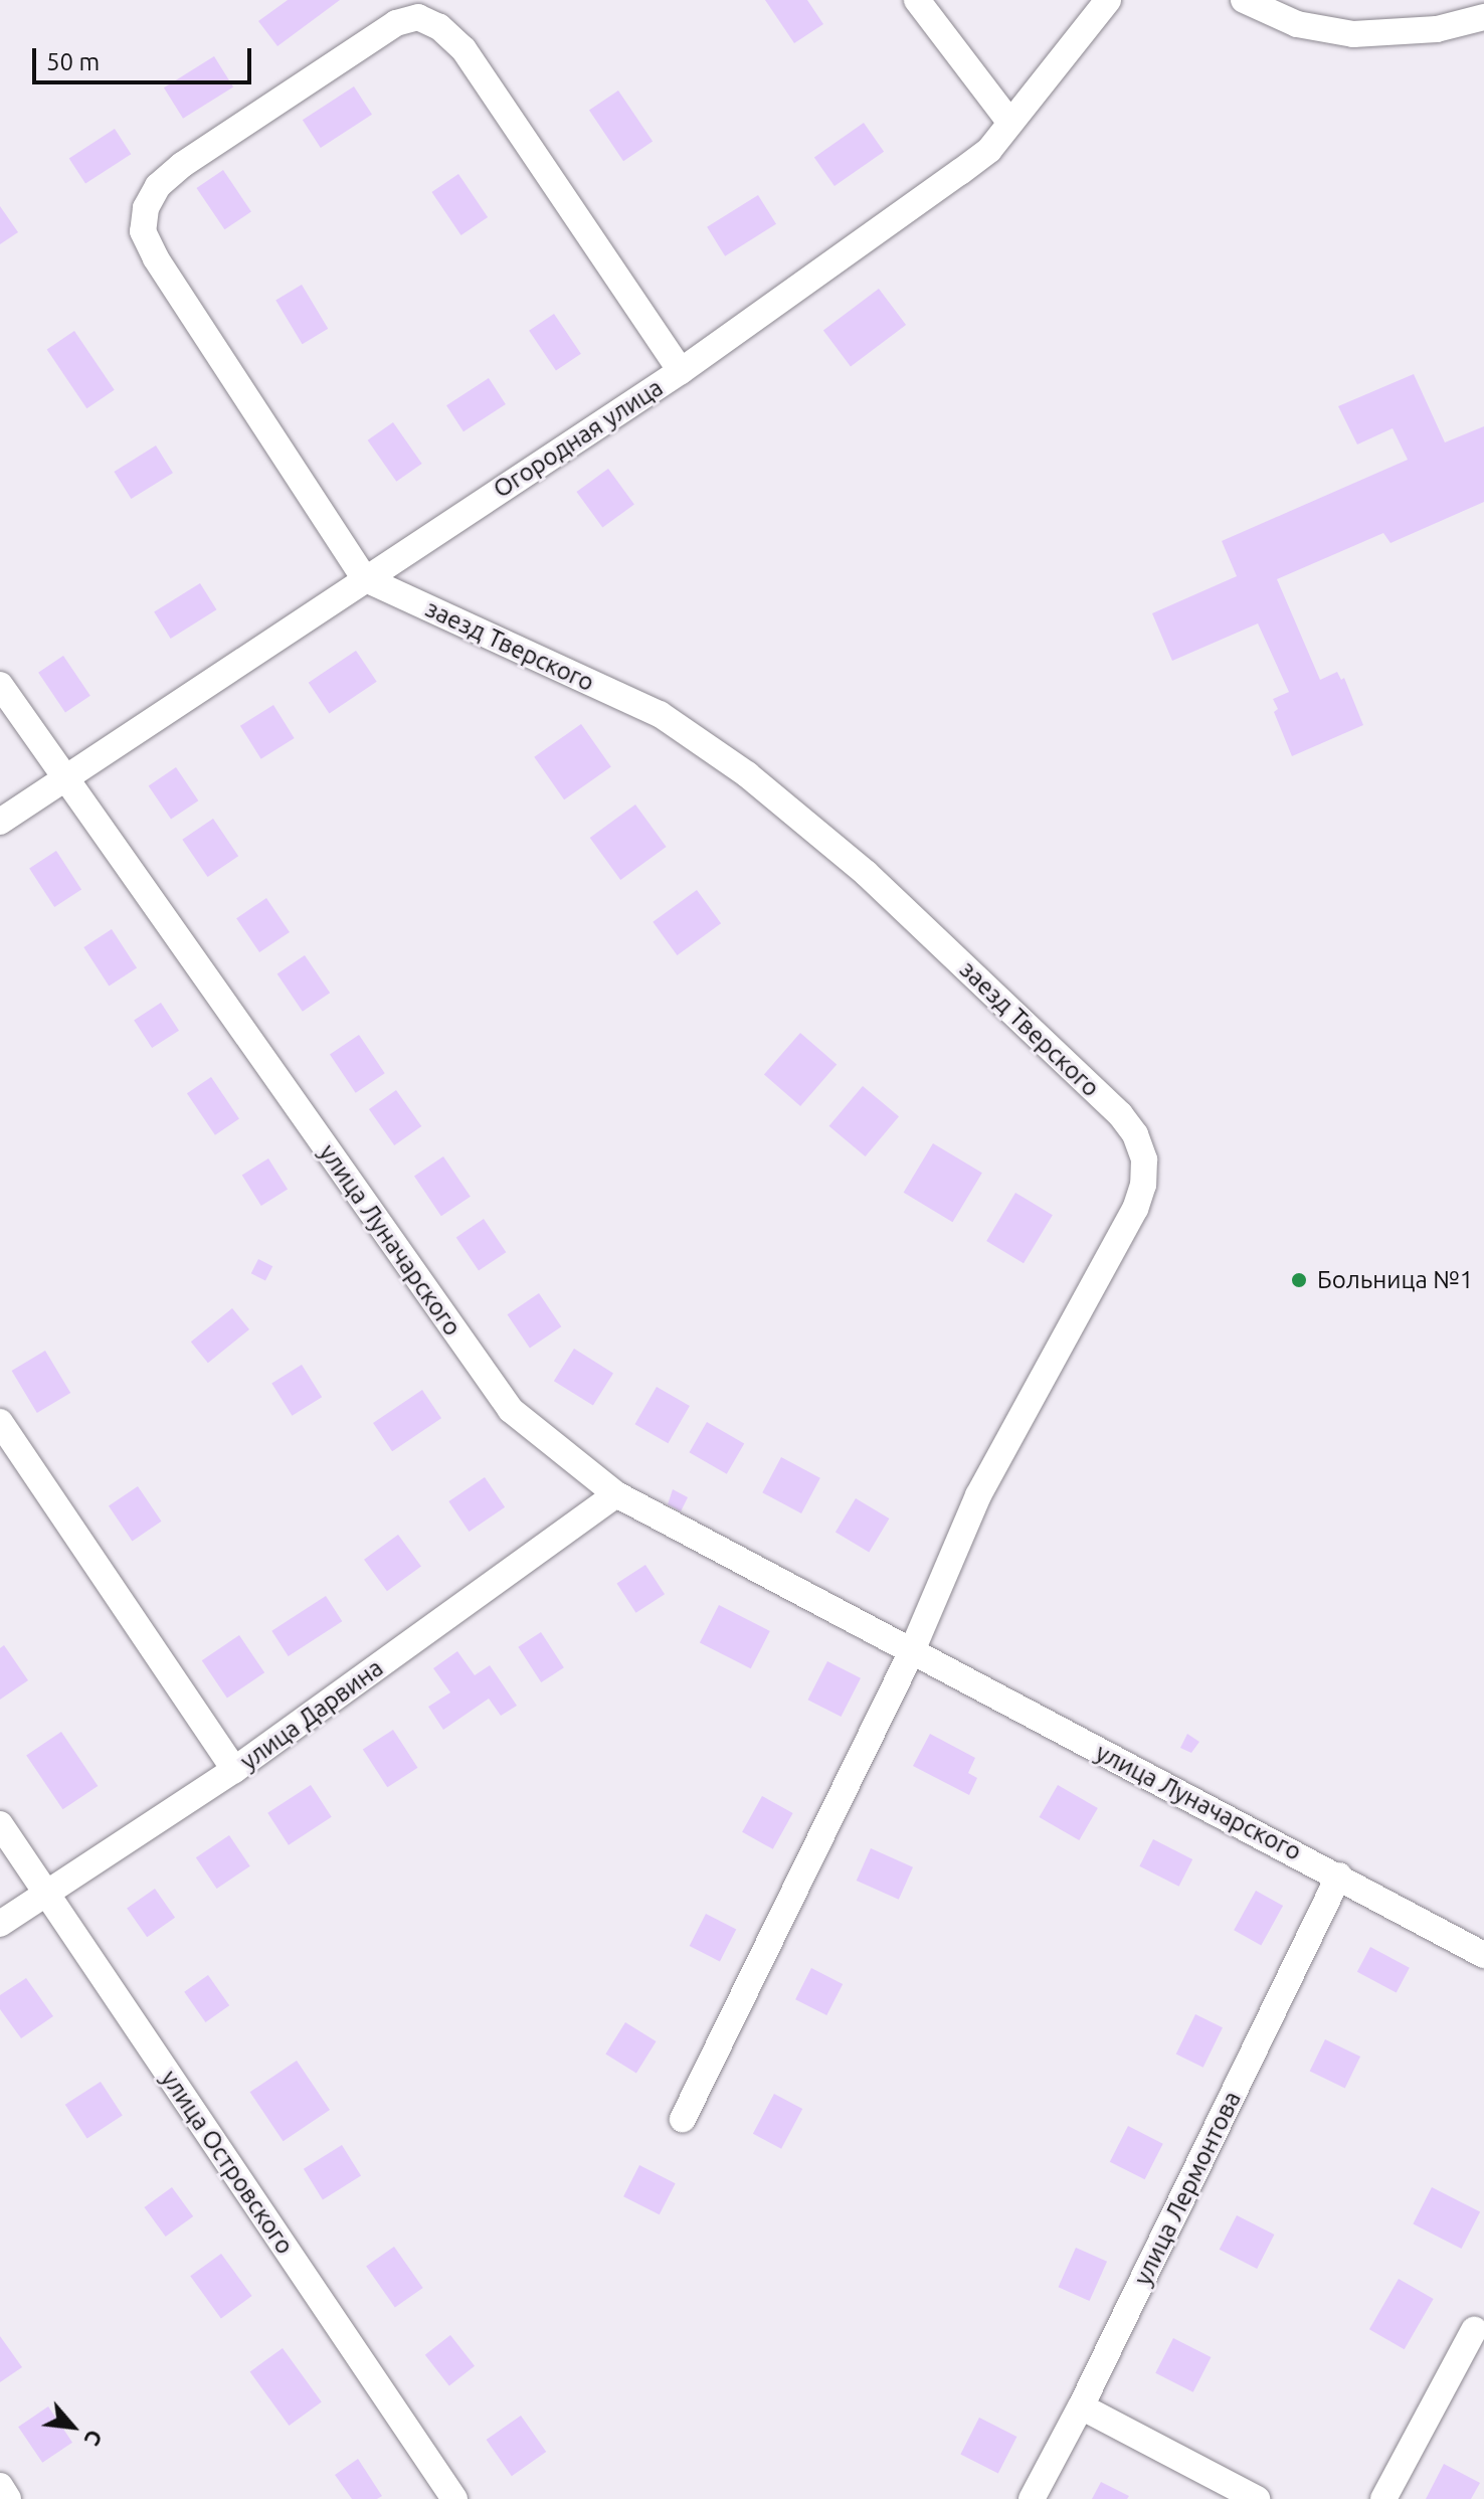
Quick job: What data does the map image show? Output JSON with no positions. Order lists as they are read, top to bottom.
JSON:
{
  "streets": {
    "street": [
      "Огородная улица",
      "заезд Тверского",
      "улица Луначарского",
      "улица Дарвина",
      "улица Островского",
      "улица Лермонтова"
    ]
  },
  "crossings": [
    ["Огородная улица", "заезд Тверского"],
    ["Огородная улица", "улица Луначарского"],
    ["заезд Тверского", "улица Луначарского"],
    ["улица Луначарского", "улица Дарвина"],
    ["улица Луначарского", "улица Лермонтова"],
    ["улица Дарвина", "улица Островского"]
  ],
  "places": ["Больница №1"],
  "scale_bar": "50 m",
  "north": "bottom right"
}
